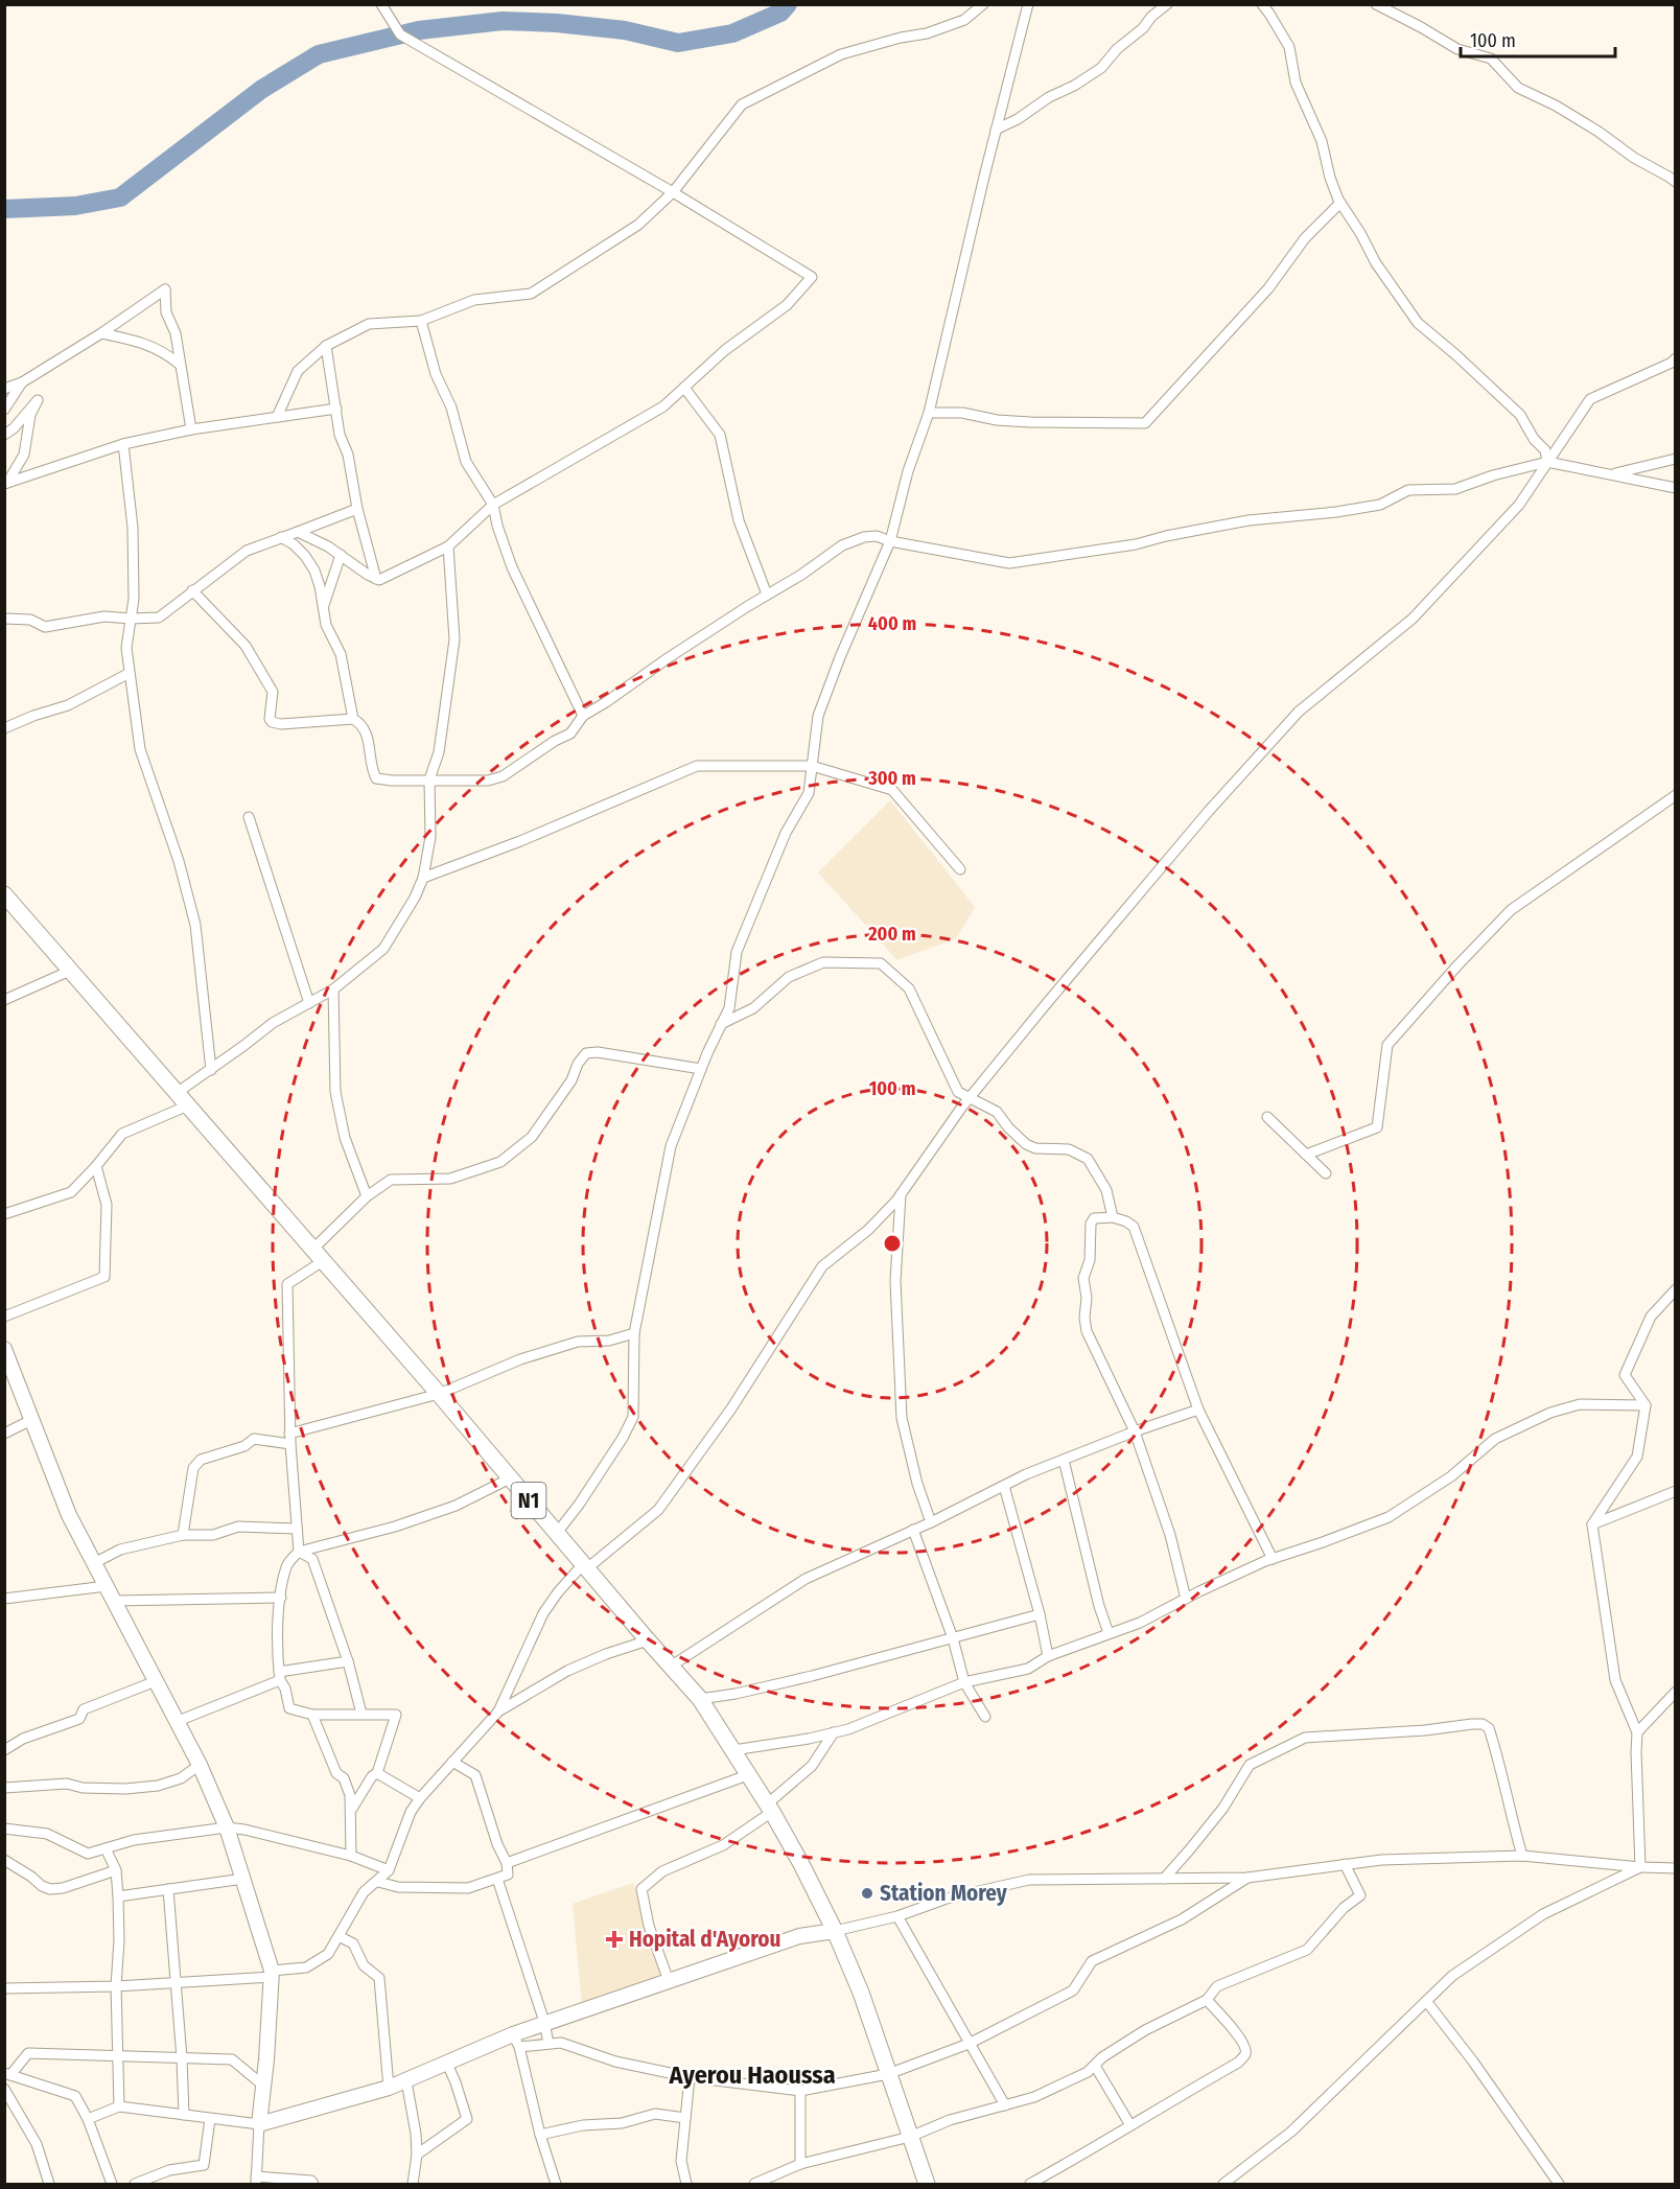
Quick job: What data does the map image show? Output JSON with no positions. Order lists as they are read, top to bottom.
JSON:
{
  "streets": {
    "main road": ["N1"]
  },
  "districts": ["Ayerou Haoussa"],
  "places": {
    "other": ["Station Morey"],
    "health": ["Hopital d'Ayorou"]
  },
  "scale_bar": "100 m",
  "rings": [
    "400 m",
    "300 m",
    "200 m",
    "100 m"
  ]
}
